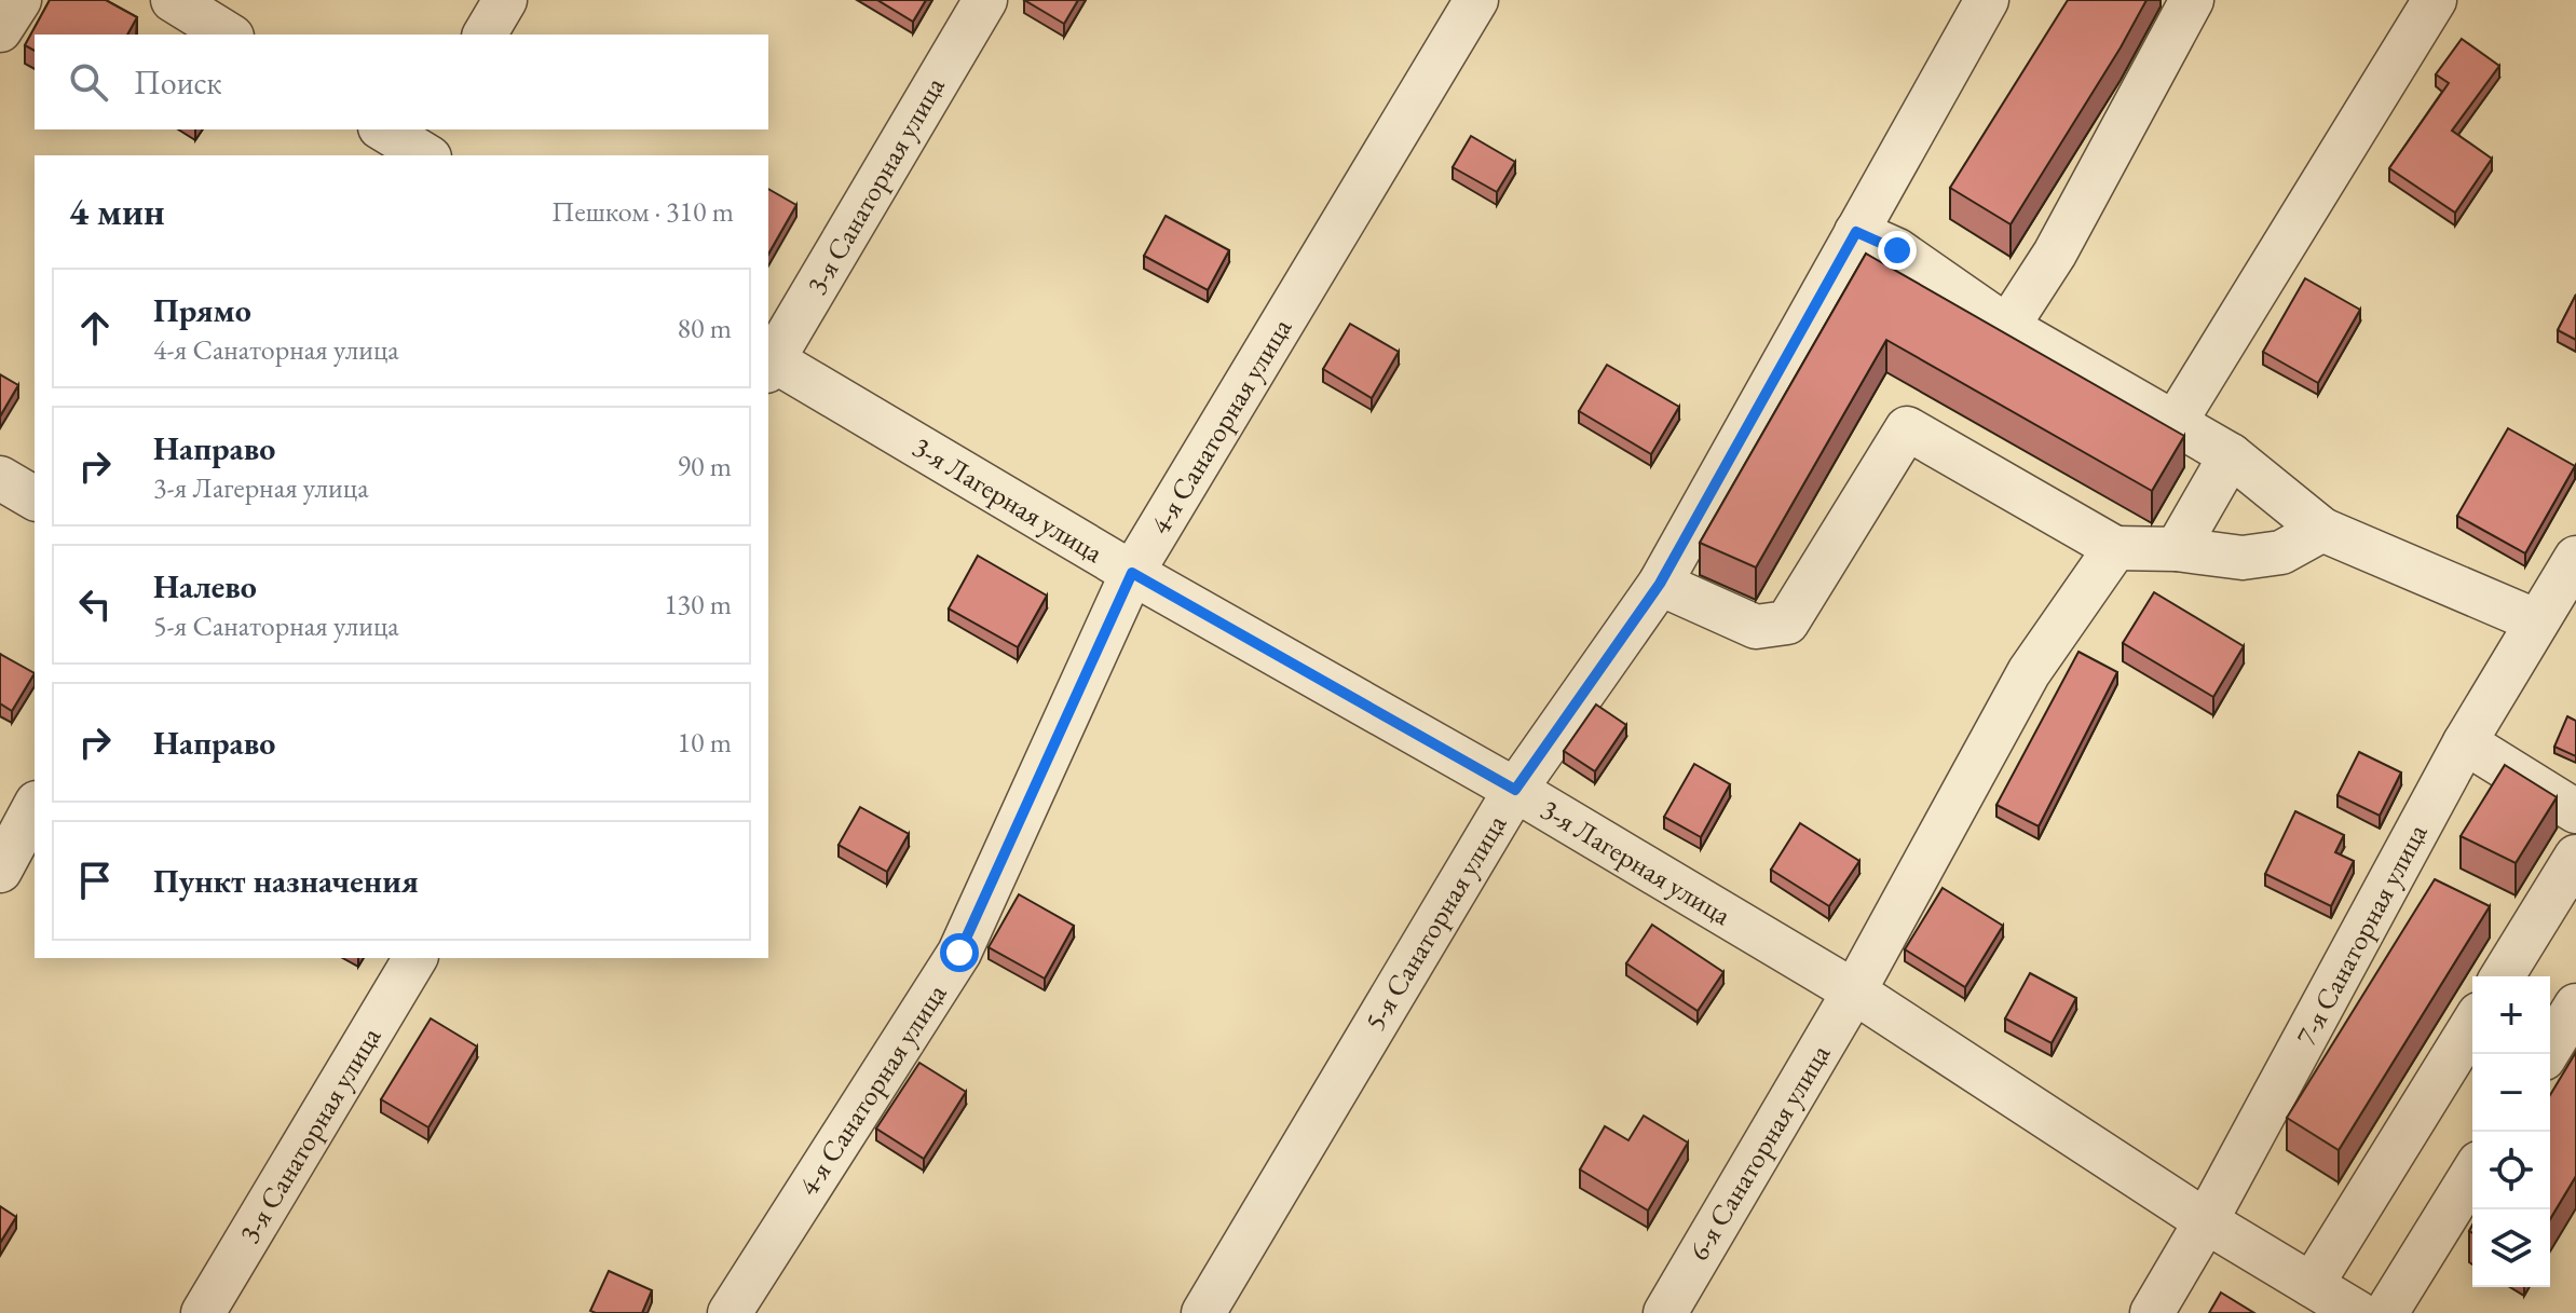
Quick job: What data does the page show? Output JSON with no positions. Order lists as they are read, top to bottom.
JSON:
{
  "streets": {
    "street": [
      "3-я Санаторная улица",
      "4-я Санаторная улица",
      "3-я Лагерная улица",
      "5-я Санаторная улица",
      "7-я Санаторная улица",
      "6-я Санаторная улица"
    ]
  },
  "crossings": [
    ["3-я Санаторная улица", "3-я Лагерная улица"],
    ["4-я Санаторная улица", "3-я Лагерная улица"],
    ["3-я Лагерная улица", "5-я Санаторная улица"],
    ["3-я Лагерная улица", "7-я Санаторная улица"],
    ["3-я Лагерная улица", "6-я Санаторная улица"]
  ],
  "page": {
    "search": "Поиск",
    "heading": ["4 мин", "Пешком · 310 m"],
    "list": [
      ["Прямо", "4-я Санаторная улица", "80 m"],
      ["Направо", "3-я Лагерная улица", "90 m"],
      ["Налево", "5-я Санаторная улица", "130 m"],
      ["Направо", "10 m"],
      "Пункт назначения"
    ],
    "map_buttons": ["+", "−"]
  }
}
